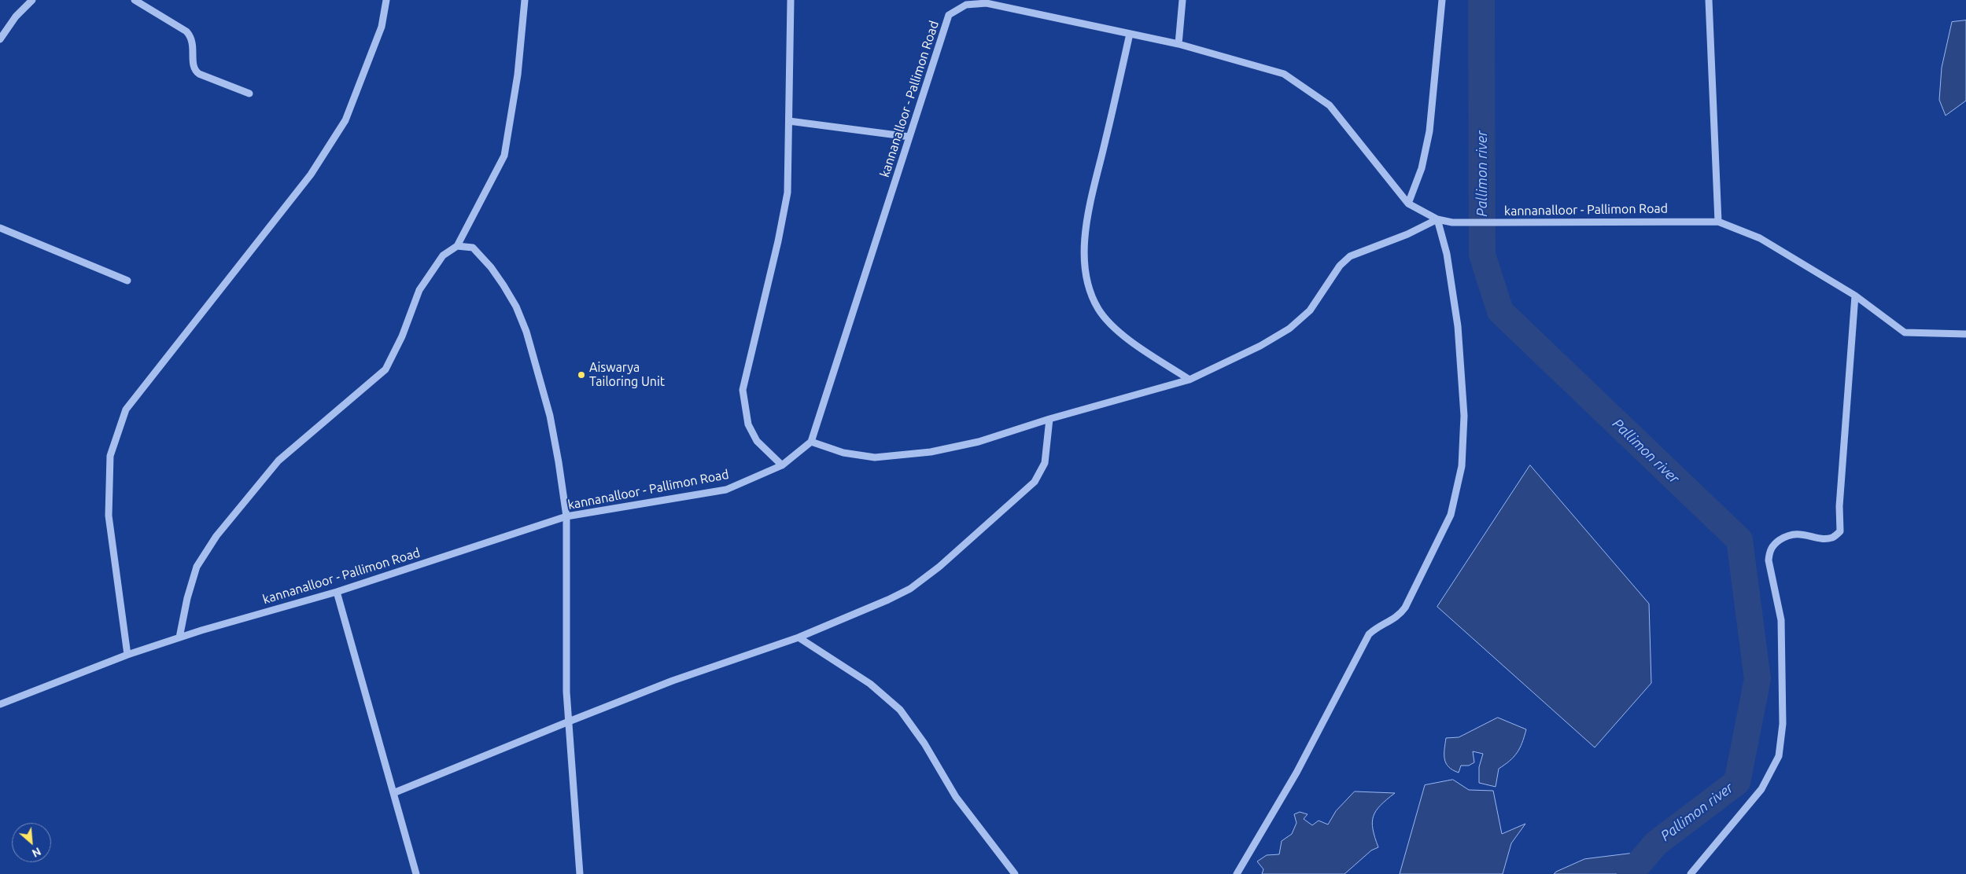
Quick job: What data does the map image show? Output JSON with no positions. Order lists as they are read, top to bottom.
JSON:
{
  "streets": {
    "street": ["kannanalloor - Pallimon Road"]
  },
  "water": ["Pallimon river"],
  "places": ["Aiswarya Tailoring Unit"],
  "north": "bottom right"
}
